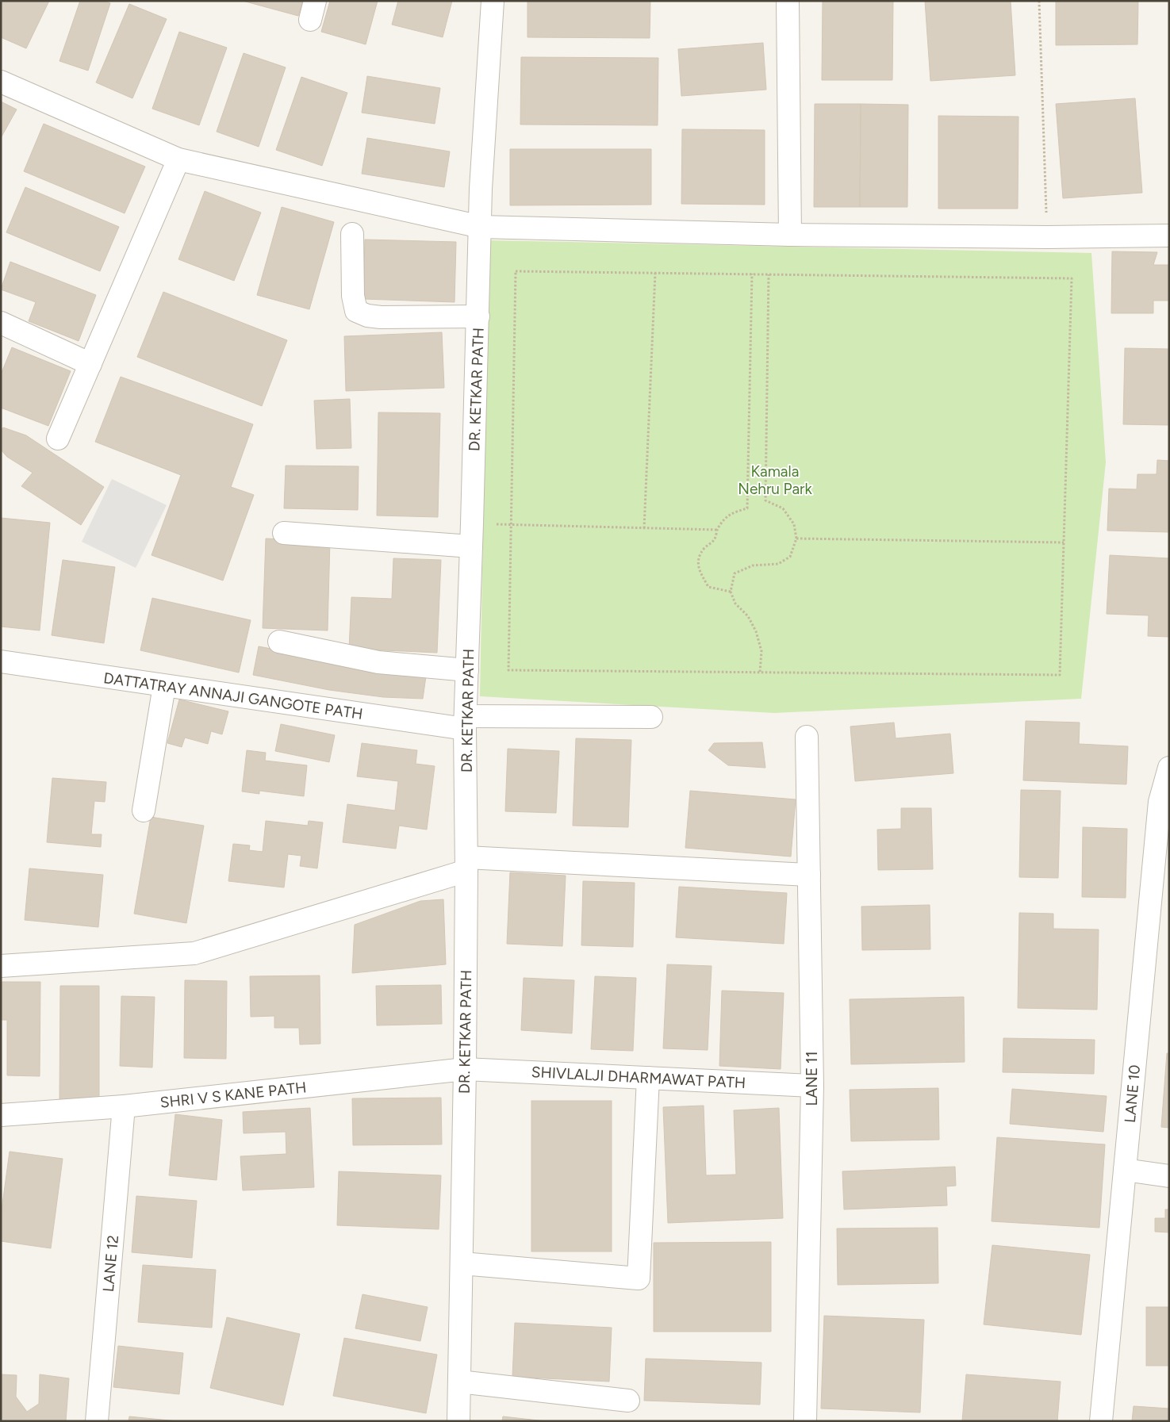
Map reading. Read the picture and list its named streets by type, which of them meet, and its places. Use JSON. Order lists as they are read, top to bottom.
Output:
{
  "streets": {
    "street": [
      "DR. KETKAR PATH",
      "DATTATRAY ANNAJI GANGOTE PATH",
      "SHIVLALJI DHARMAWAT PATH",
      "LANE 11",
      "LANE 10",
      "SHRI V S KANE PATH",
      "LANE 12"
    ]
  },
  "crossings": [
    ["DR. KETKAR PATH", "DATTATRAY ANNAJI GANGOTE PATH"],
    ["DR. KETKAR PATH", "SHIVLALJI DHARMAWAT PATH"],
    ["DR. KETKAR PATH", "SHRI V S KANE PATH"],
    ["SHIVLALJI DHARMAWAT PATH", "LANE 11"],
    ["SHIVLALJI DHARMAWAT PATH", "SHRI V S KANE PATH"],
    ["SHRI V S KANE PATH", "LANE 12"]
  ],
  "parks": ["Kamala Nehru Park"]
}
